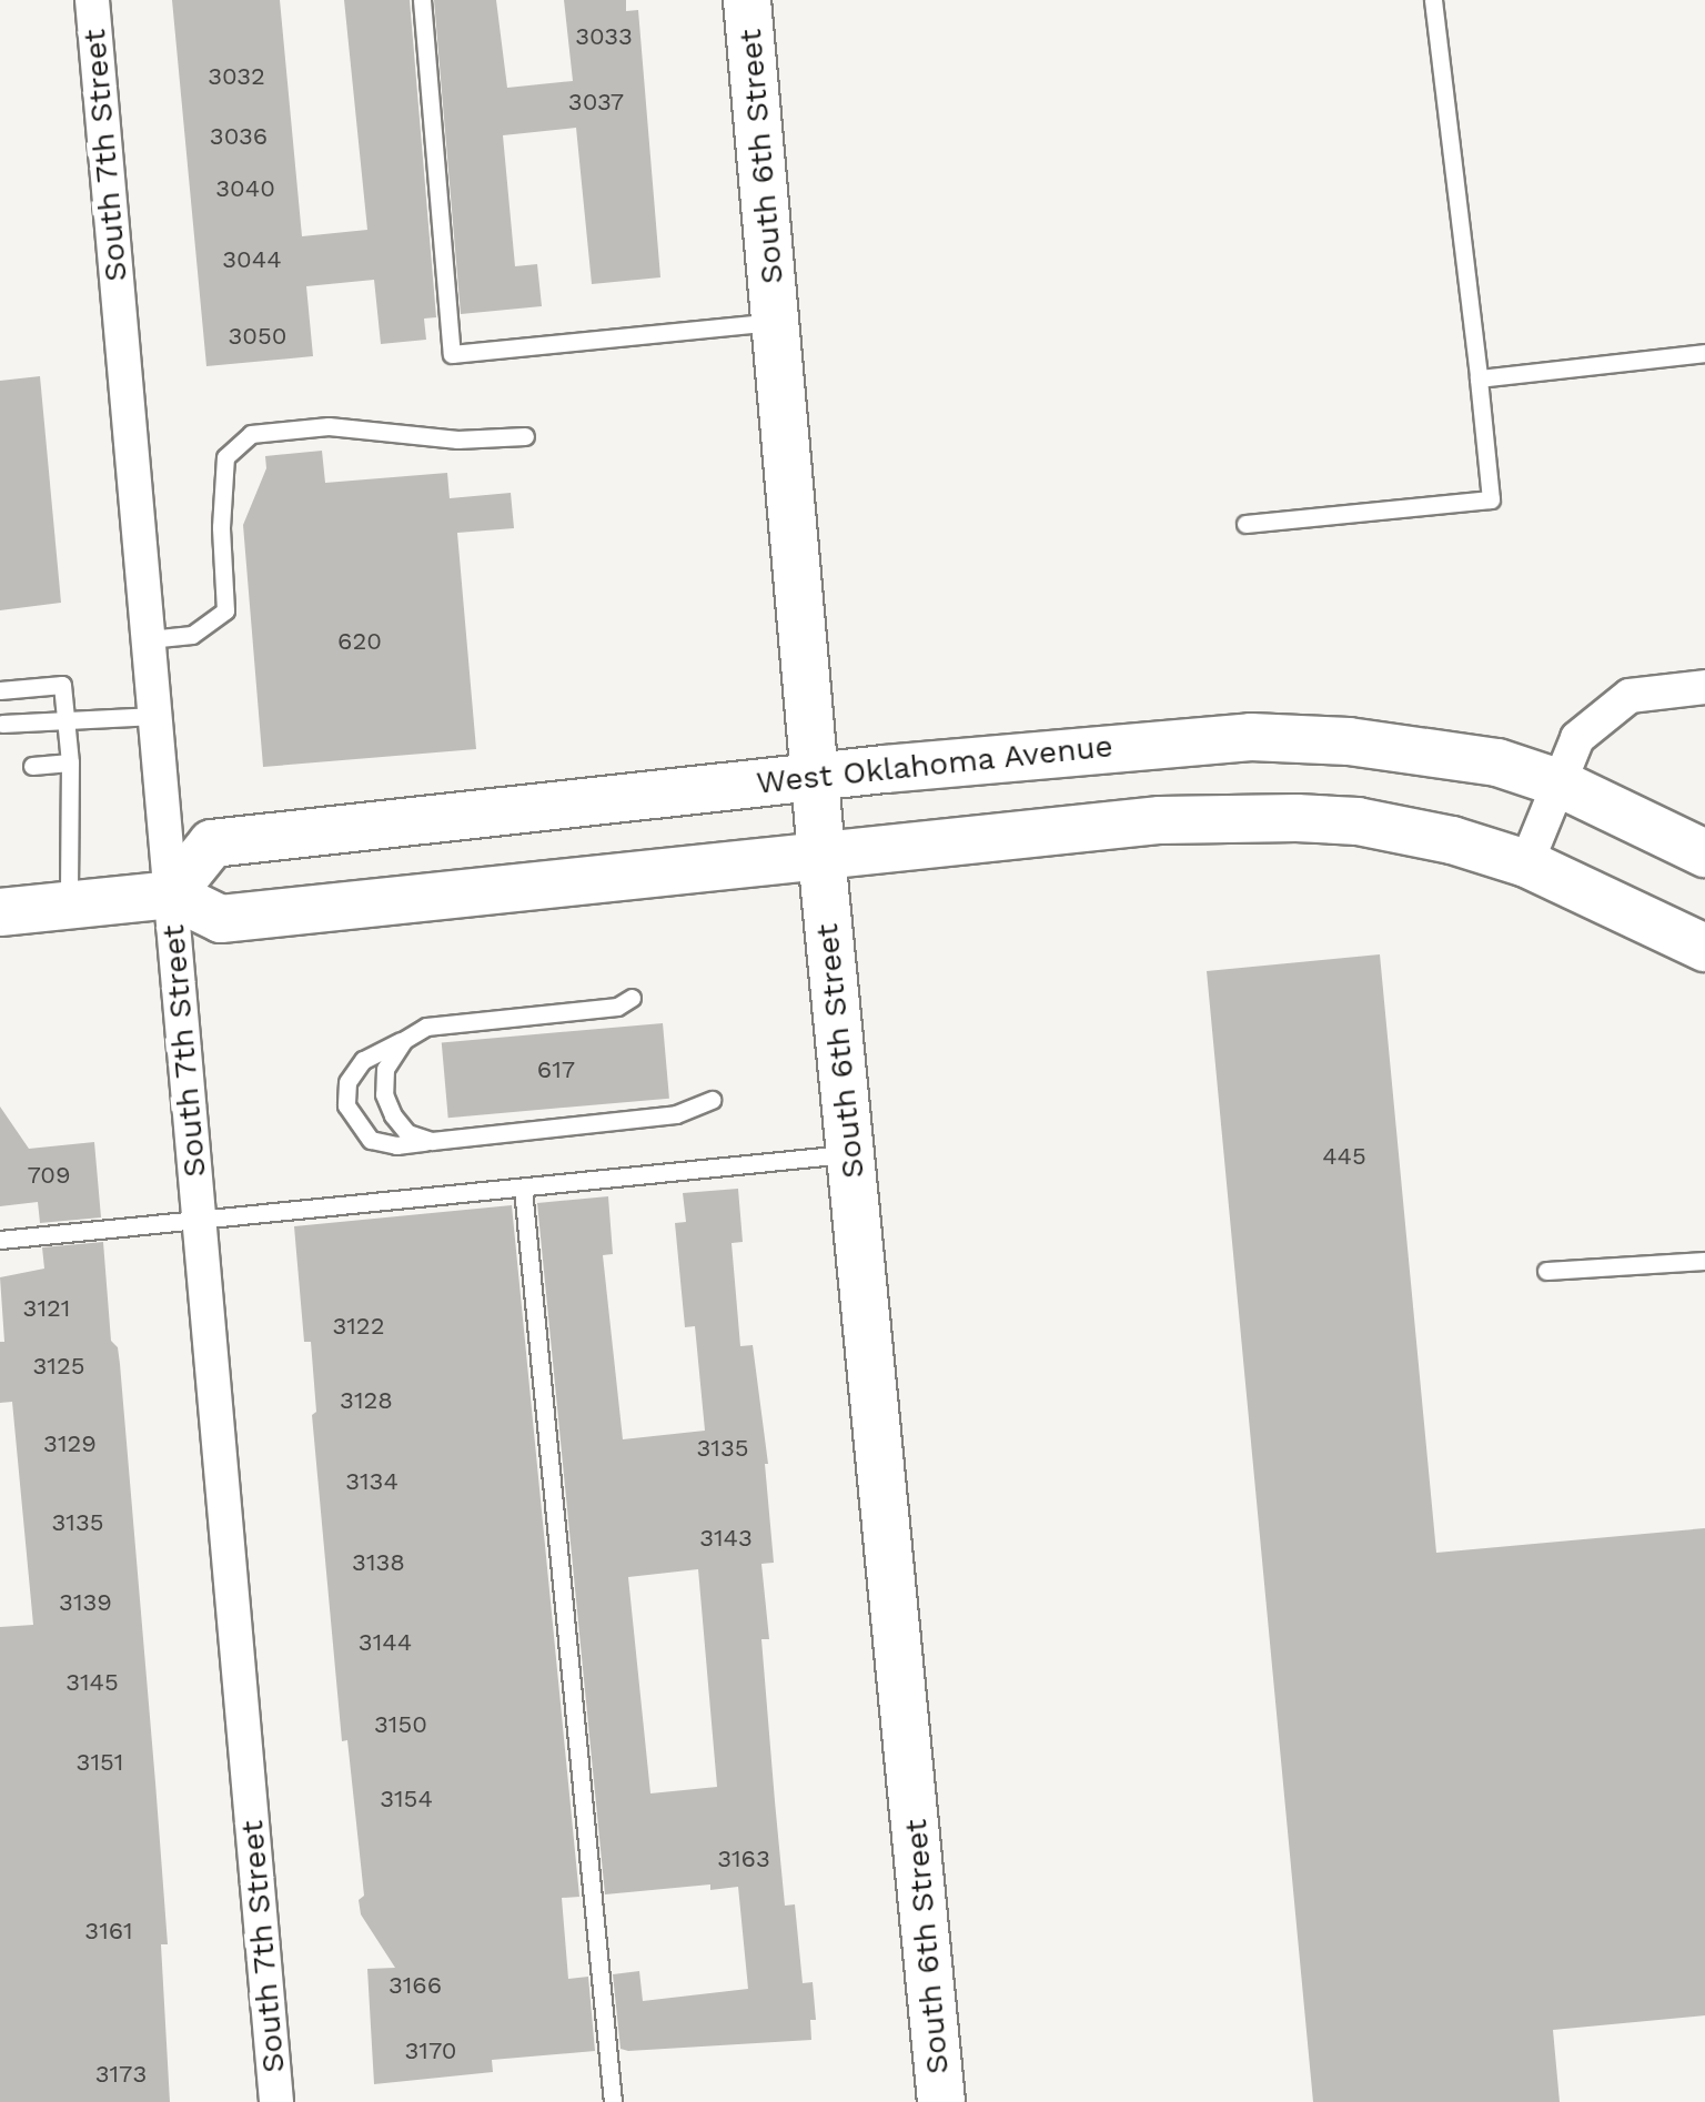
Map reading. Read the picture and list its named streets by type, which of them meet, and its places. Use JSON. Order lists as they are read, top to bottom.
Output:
{
  "streets": {
    "main road": ["South 6th Street", "West Oklahoma Avenue"],
    "street": ["South 7th Street"]
  },
  "crossings": [
    ["South 7th Street", "West Oklahoma Avenue"],
    ["South 6th Street", "West Oklahoma Avenue"]
  ],
  "house_numbers": [
    "3033",
    "3032",
    "3037",
    "3036",
    "3040",
    "3044",
    "3050",
    "620",
    "617",
    "445",
    "709",
    "3121",
    "3122",
    "3125",
    "3128",
    "3129",
    "3135",
    "3134",
    "3135",
    "3143",
    "3138",
    "3139",
    "3144",
    "3145",
    "3150",
    "3151",
    "3154",
    "3163",
    "3161",
    "3166",
    "3170",
    "3173"
  ]
}
